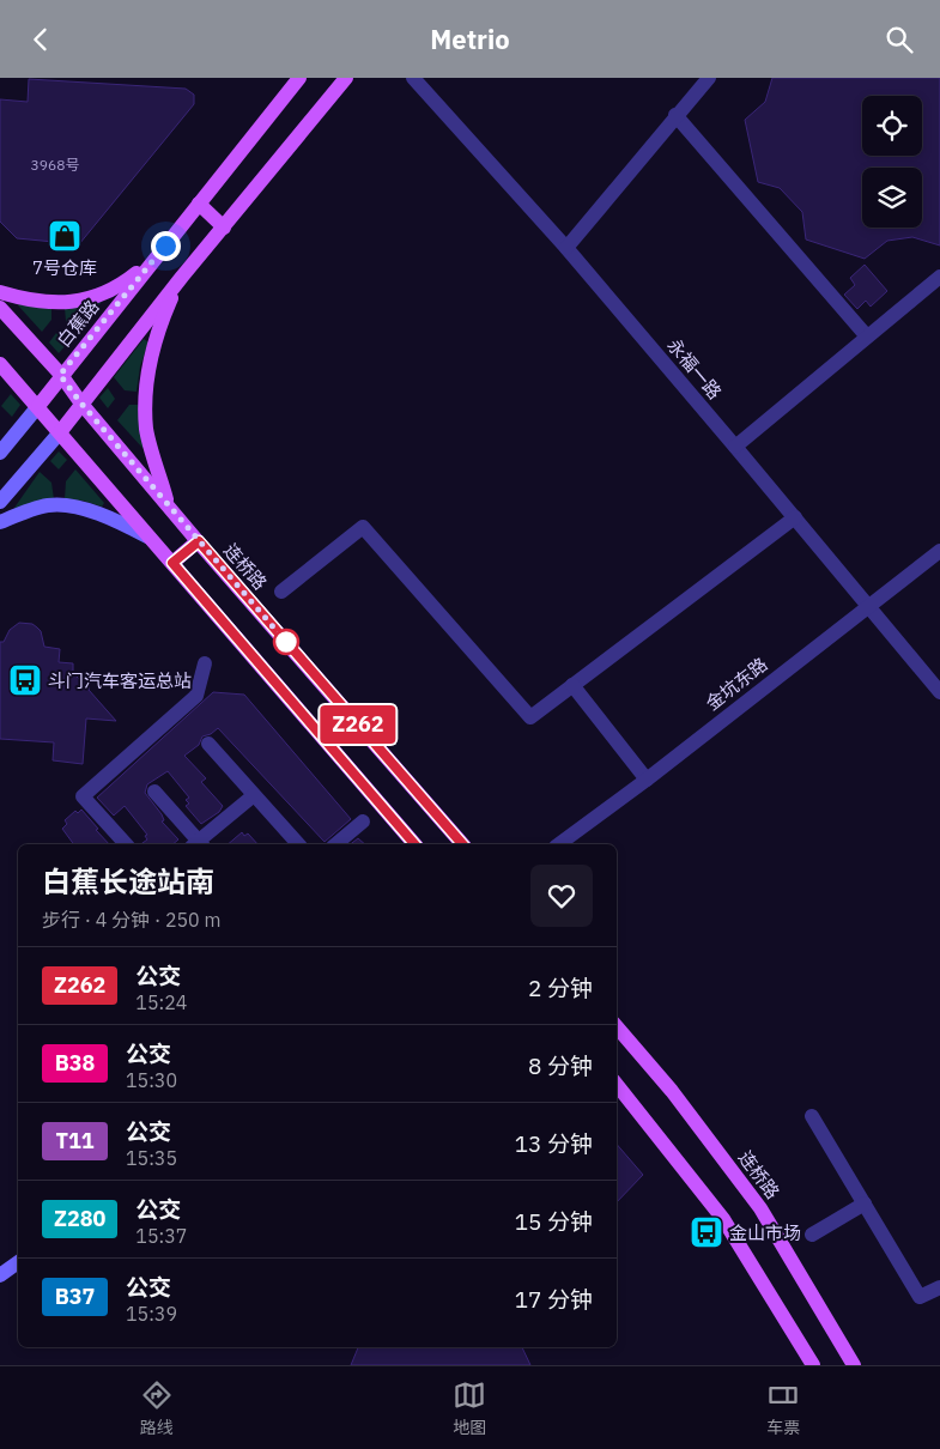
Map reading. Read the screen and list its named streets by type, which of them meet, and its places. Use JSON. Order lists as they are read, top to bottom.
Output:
{
  "streets": {
    "main road": ["白蕉路", "连桥路"],
    "street": ["永福一路", "金坑东路"]
  },
  "crossings": [
    ["白蕉路", "连桥路"],
    ["永福一路", "金坑东路"]
  ],
  "places": {
    "shop": ["7号仓库"],
    "bus stop": ["斗门汽车客运总站", "金山市场"]
  },
  "lines": ["bus line Z262"],
  "house_numbers": ["3968号"],
  "page": {
    "header": "Metrio",
    "on_map": "Z262",
    "heading": ["白蕉长途站南", "步行 · 4 分钟 · 250 m"],
    "list": [
      {
        "mark": "Z262",
        "name": "公交",
        "note": "15:24",
        "value": "2 分钟"
      },
      {
        "mark": "B38",
        "name": "公交",
        "note": "15:30",
        "value": "8 分钟"
      },
      {
        "mark": "T11",
        "name": "公交",
        "note": "15:35",
        "value": "13 分钟"
      },
      {
        "mark": "Z280",
        "name": "公交",
        "note": "15:37",
        "value": "15 分钟"
      },
      {
        "mark": "B37",
        "name": "公交",
        "note": "15:39",
        "value": "17 分钟"
      }
    ],
    "tabs": ["路线", "地图", "车票"]
  }
}
